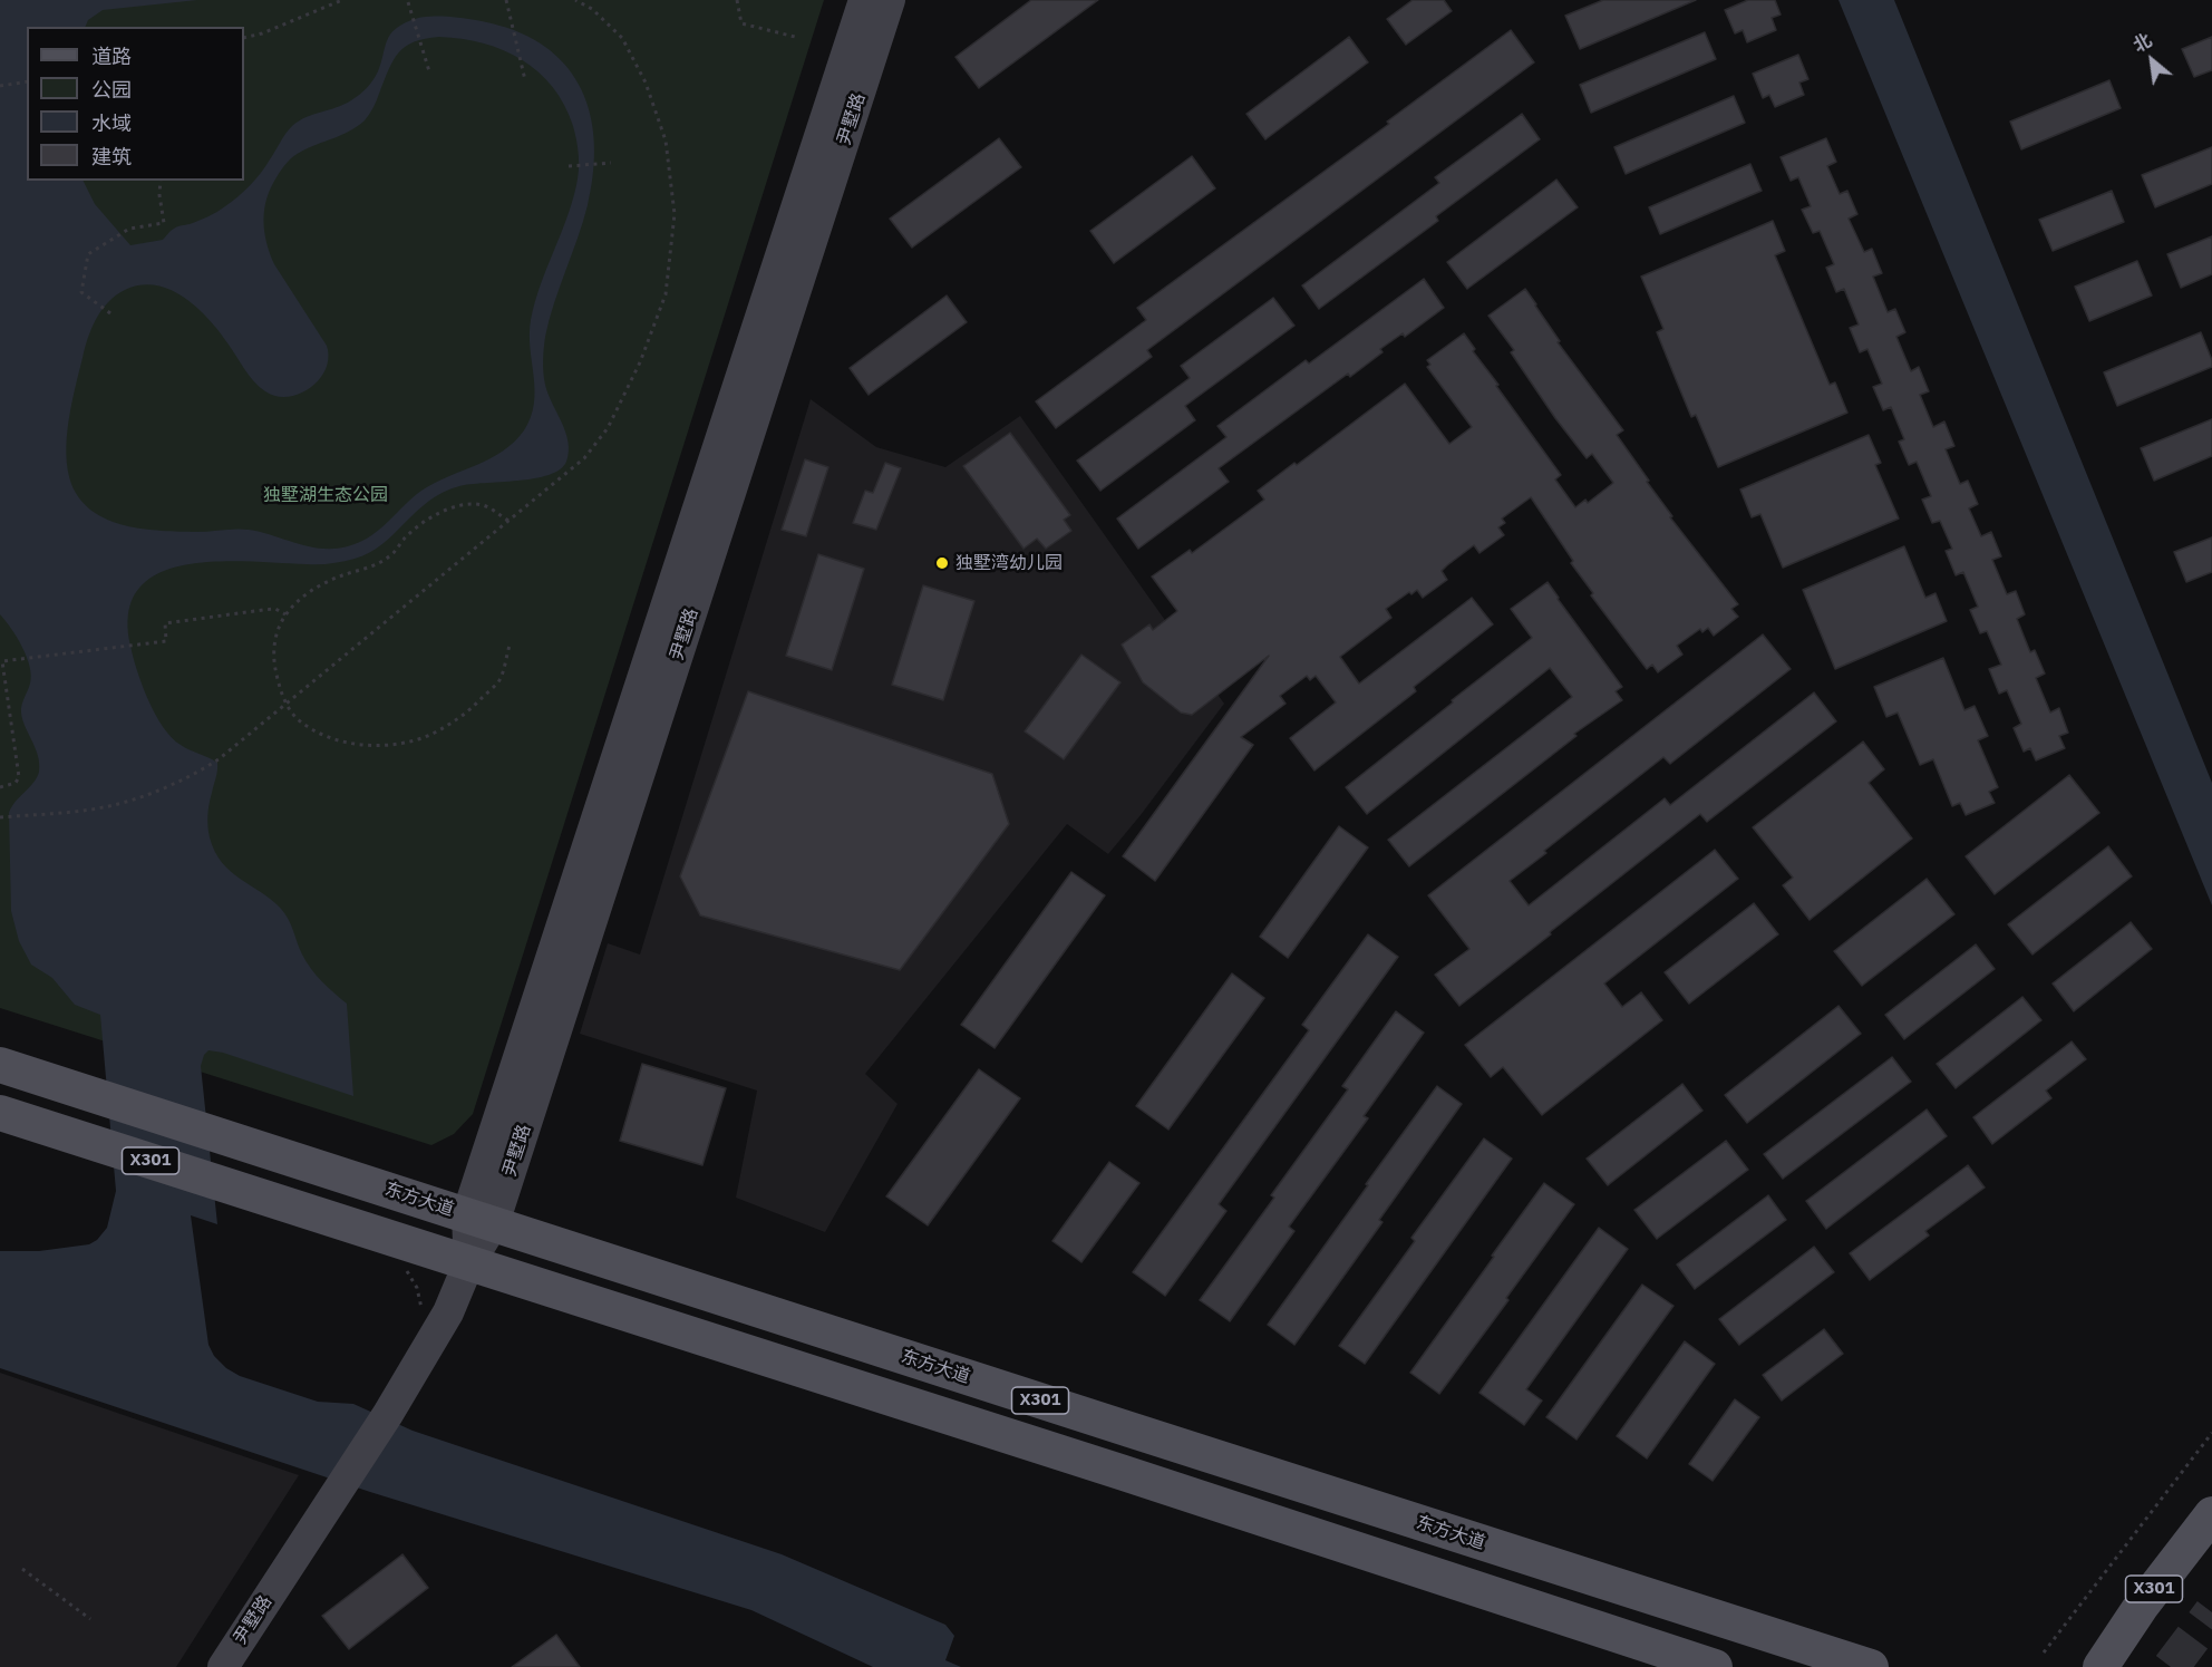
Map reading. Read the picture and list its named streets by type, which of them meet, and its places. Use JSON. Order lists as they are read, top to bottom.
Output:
{
  "streets": {
    "main road": ["X301", "东方大道"],
    "street": ["尹墅路"]
  },
  "crossings": [
    ["尹墅路", "X301"],
    ["尹墅路", "东方大道"]
  ],
  "parks": ["独墅湖生态公园"],
  "places": ["独墅湾幼儿园"],
  "legend": [
    "道路",
    "公园",
    "水域",
    "建筑"
  ],
  "north": "top left"
}
